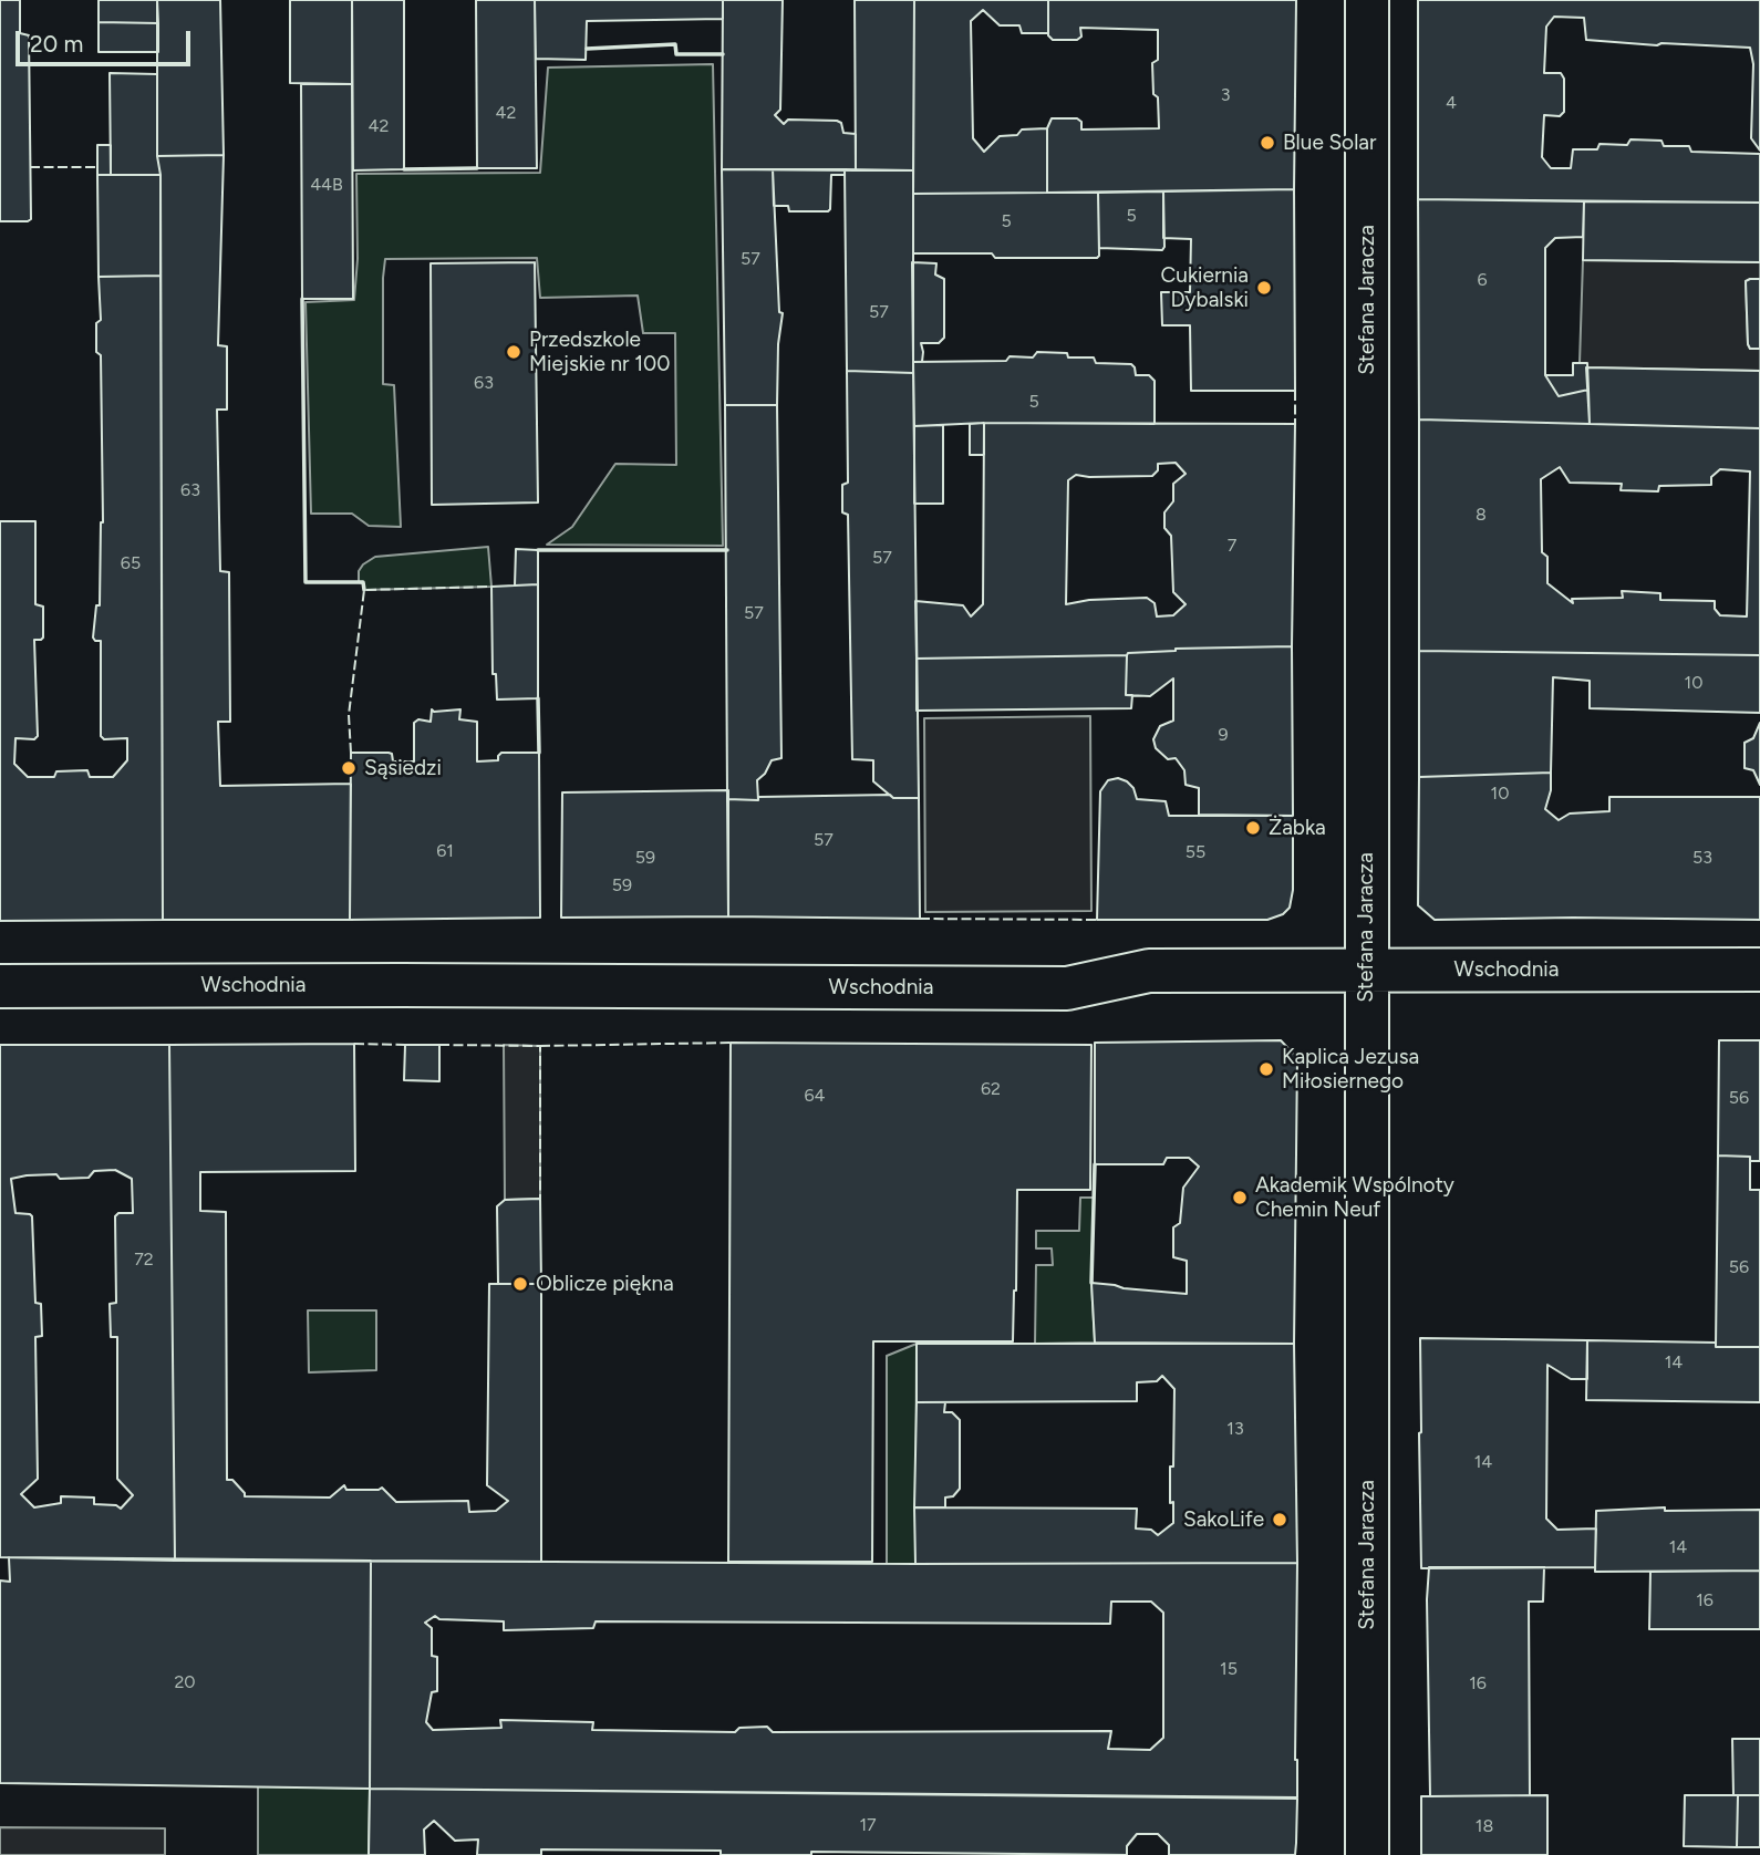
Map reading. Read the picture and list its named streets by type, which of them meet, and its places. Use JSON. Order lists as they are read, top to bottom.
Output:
{
  "streets": {
    "street": ["Stefana Jaracza", "Wschodnia"]
  },
  "crossings": [
    ["Stefana Jaracza", "Wschodnia"]
  ],
  "places": [
    "Blue Solar",
    "Cukiernia Dybalski",
    "Przedszkole Miejskie nr 100",
    "Sąsiedzi",
    "Żabka",
    "Kaplica Jezusa Miłosiernego",
    "Akademik Wspólnoty Chemin Neuf",
    "Oblicze piękna",
    "SakoLife"
  ],
  "house_numbers": [
    "3",
    "4",
    "42",
    "42",
    "44B",
    "5",
    "5",
    "57",
    "6",
    "57",
    "63",
    "5",
    "63",
    "8",
    "7",
    "57",
    "65",
    "57",
    "10",
    "9",
    "10",
    "57",
    "61",
    "55",
    "59",
    "53",
    "59",
    "62",
    "64",
    "56",
    "72",
    "56",
    "14",
    "13",
    "14",
    "14",
    "16",
    "15",
    "20",
    "16",
    "17",
    "18"
  ],
  "scale_bar": "20 m"
}
